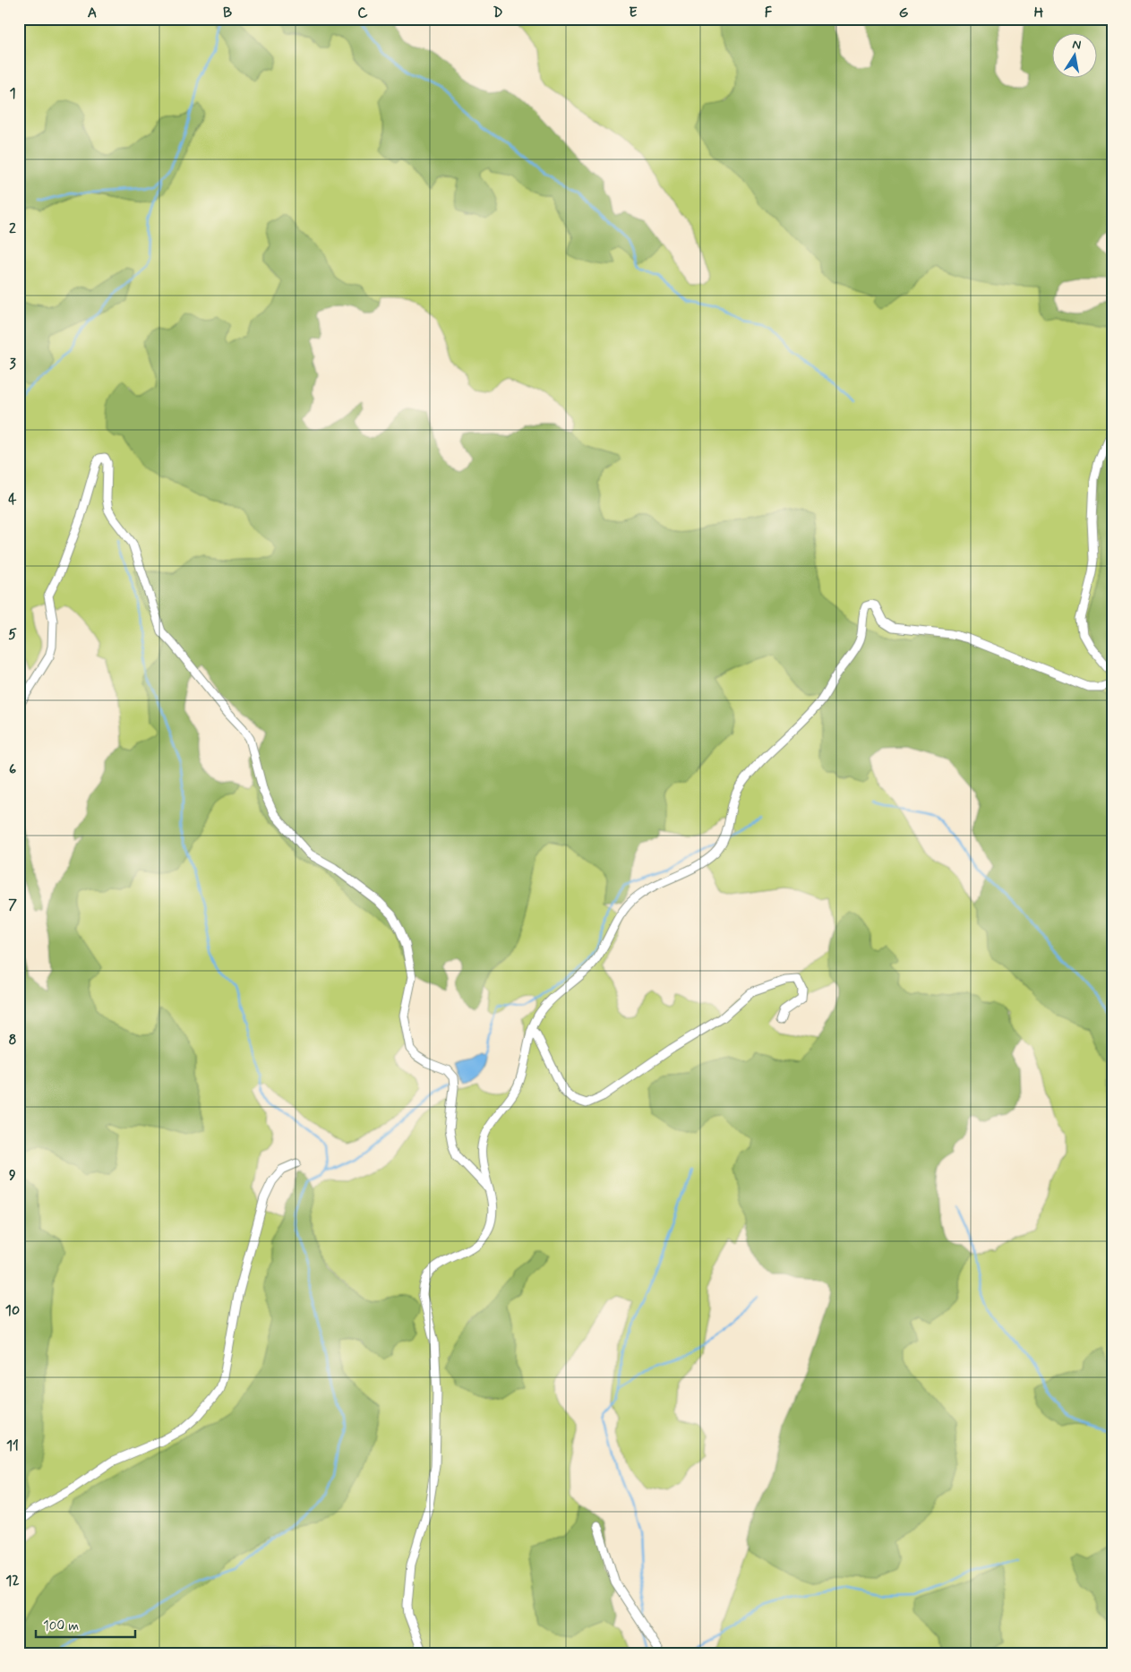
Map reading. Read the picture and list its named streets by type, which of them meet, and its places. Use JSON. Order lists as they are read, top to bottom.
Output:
{
  "scale_bar": "100 m",
  "north": "top",
  "grid": {
    "columns": [
      "A",
      "B",
      "C",
      "D",
      "E",
      "F",
      "G",
      "H"
    ],
    "rows": [
      "1",
      "2",
      "3",
      "4",
      "5",
      "6",
      "7",
      "8",
      "9",
      "10",
      "11",
      "12"
    ]
  }
}
